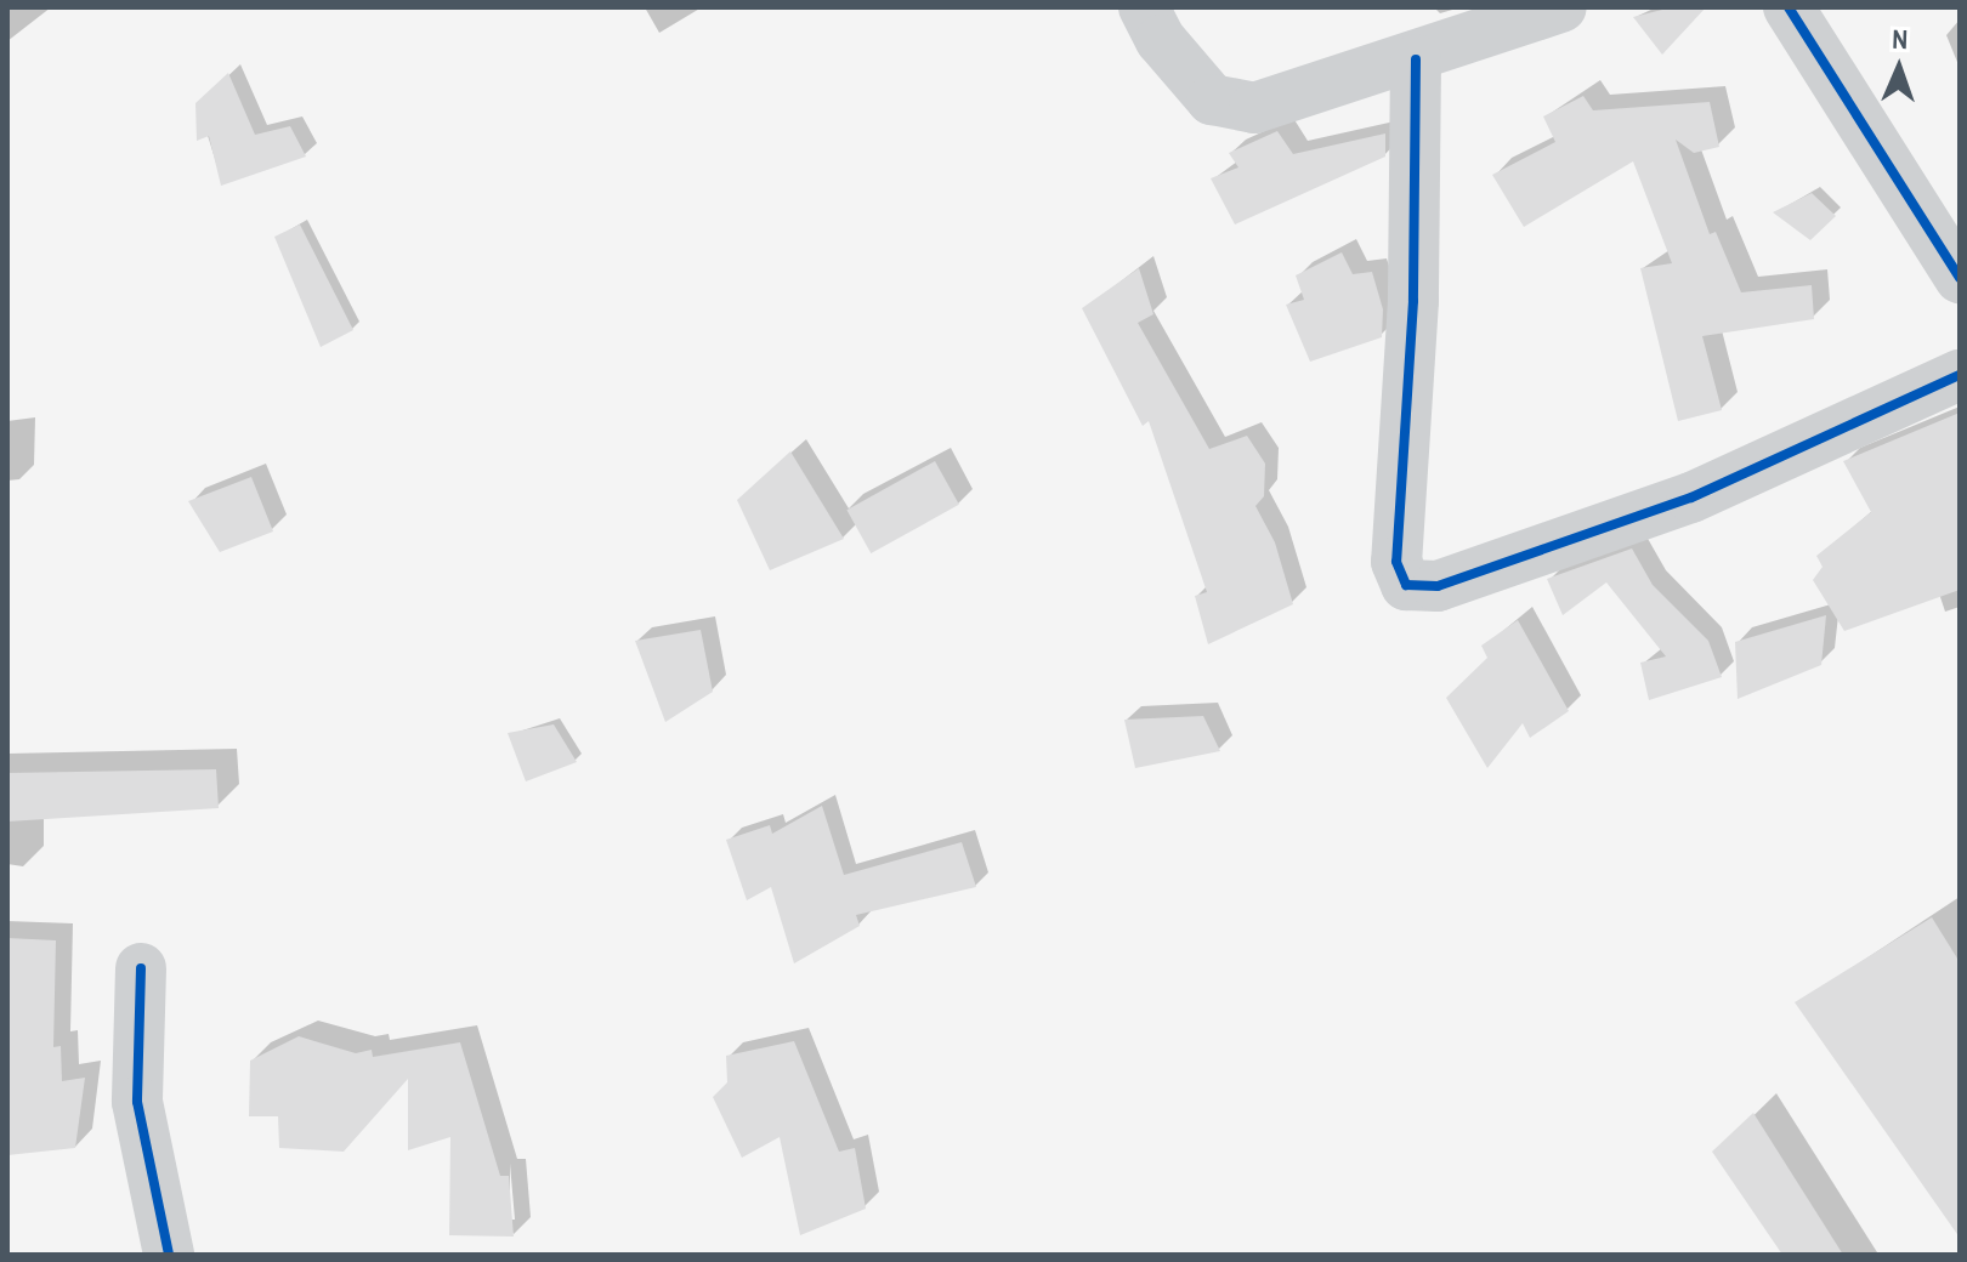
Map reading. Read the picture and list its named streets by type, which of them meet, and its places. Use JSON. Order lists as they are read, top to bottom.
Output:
{
  "north": "top"
}
